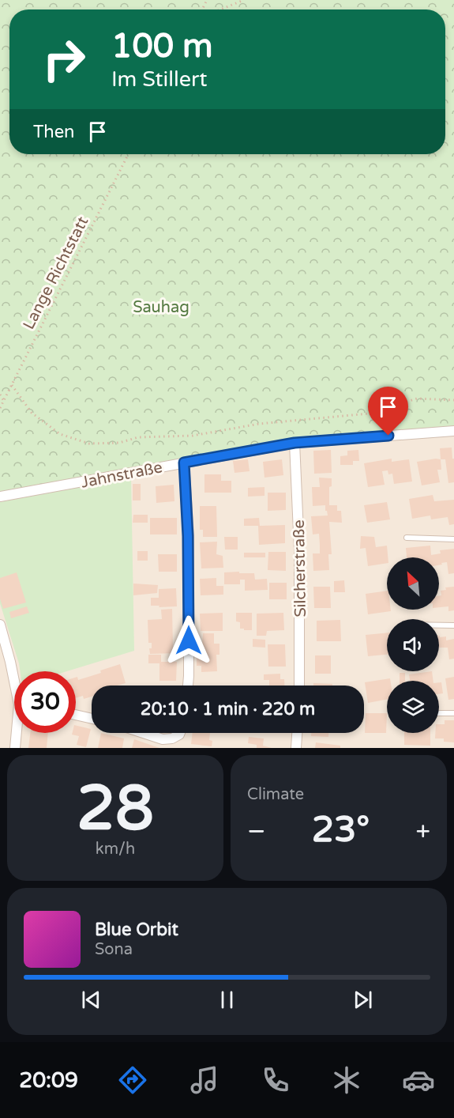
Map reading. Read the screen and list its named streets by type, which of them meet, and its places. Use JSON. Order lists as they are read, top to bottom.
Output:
{
  "streets": {
    "street": ["Jahnstraße", "Silcherstraße"],
    "path": ["Lange Richtstatt"]
  },
  "parks": ["Sauhag"],
  "north": "top left",
  "page": {
    "turn": ["100 m", "Im Stillert"],
    "then": "Then",
    "limit": "30",
    "trip": "20:10 · 1 min · 220 m",
    "tile": [
      ["28", "km/h"],
      "Climate"
    ],
    "heat": ["−", "23°", "+"],
    "song": ["Blue Orbit", "Sona"],
    "tabs": "20:09"
  }
}
